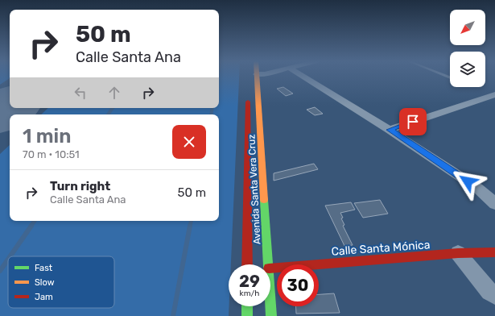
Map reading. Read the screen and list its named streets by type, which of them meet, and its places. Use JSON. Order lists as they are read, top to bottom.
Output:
{
  "streets": {
    "main road": ["Avenida Santa Vera Cruz", "Calle Santa Mónica"]
  },
  "legend": ["Fast", "Slow", "Jam"],
  "north": "bottom left",
  "page": {
    "turn": ["50 m", "Calle Santa Ana"],
    "heading": ["1 min", "70 m · 10:51"],
    "list": [
      {
        "name": "Turn right",
        "note": "Calle Santa Ana",
        "value": "50 m"
      }
    ],
    "speed": "29 km/h",
    "limit": "30"
  }
}
